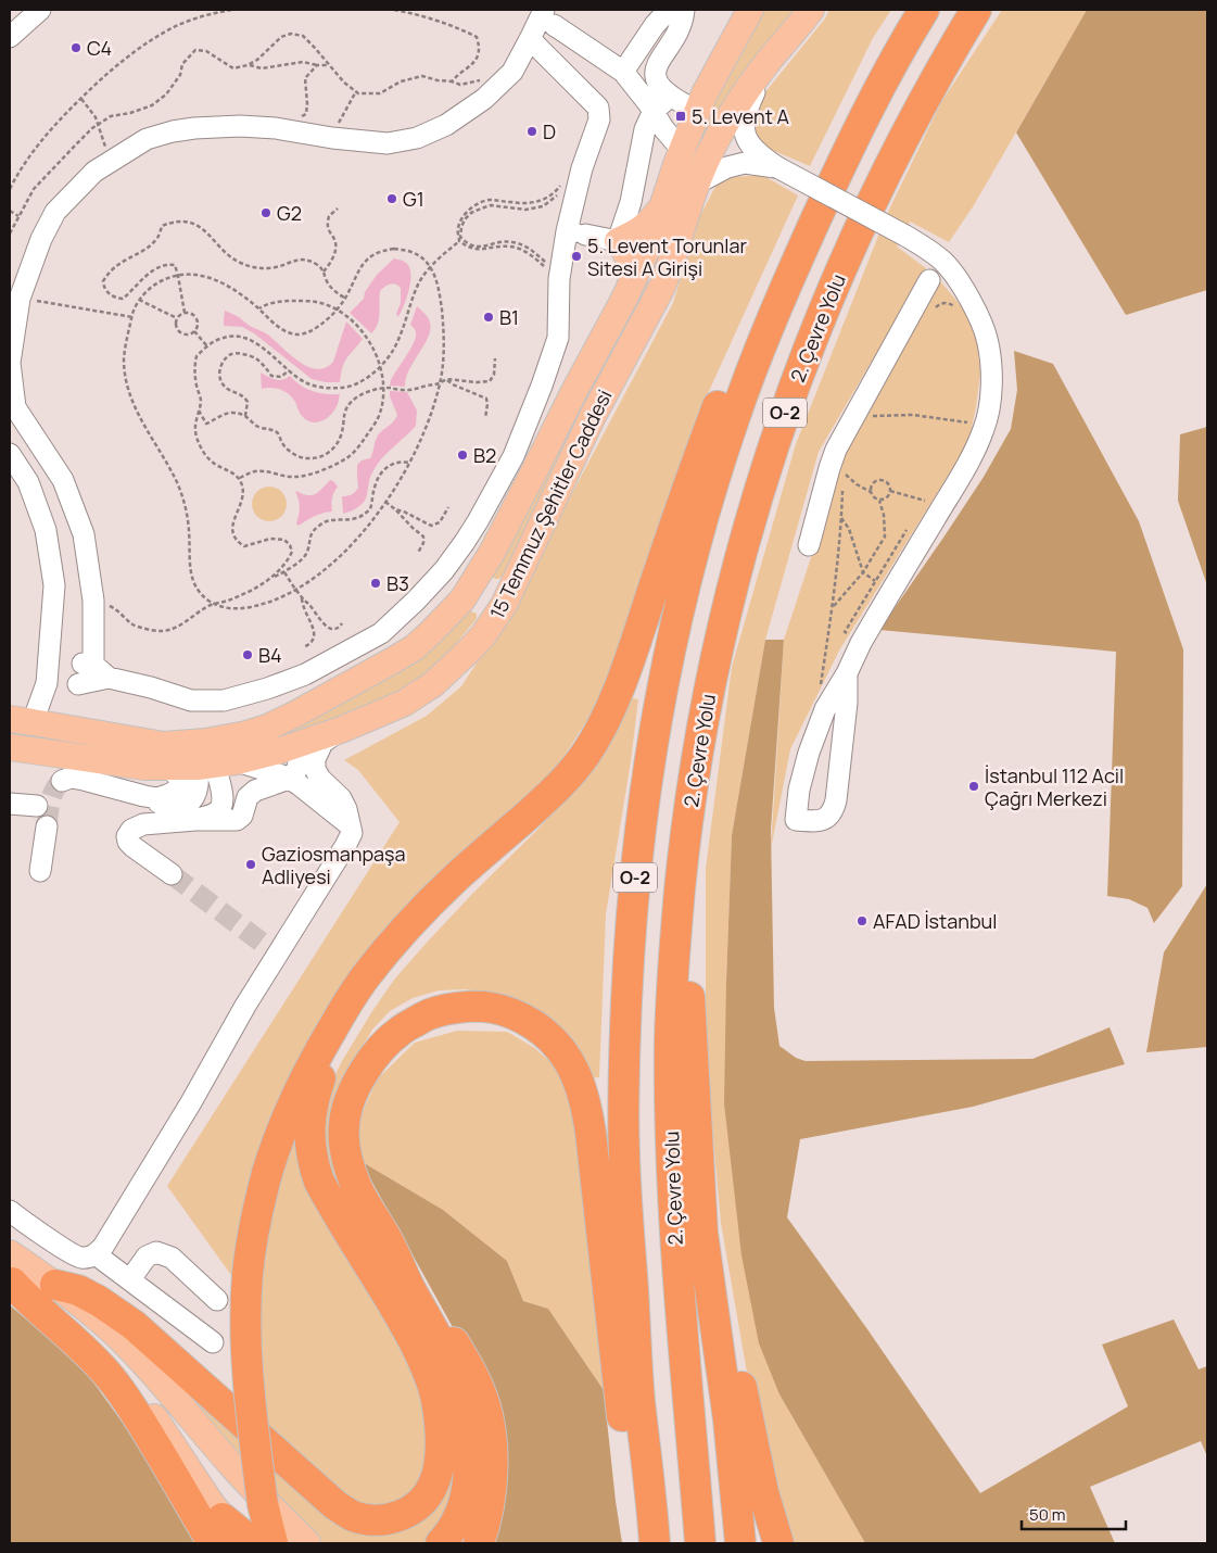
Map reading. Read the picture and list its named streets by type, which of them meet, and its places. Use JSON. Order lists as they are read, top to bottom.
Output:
{
  "streets": {
    "highway": ["2. Çevre Yolu", "O-2"],
    "main road": ["15 Temmuz Şehitler Caddesi"]
  },
  "places": {
    "other": [
      "C4",
      "D",
      "G1",
      "G2",
      "5. Levent Torunlar Sitesi A Girişi",
      "B1",
      "B2",
      "B3",
      "B4",
      "İstanbul 112 Acil Çağrı Merkezi",
      "Gaziosmanpaşa Adliyesi",
      "AFAD İstanbul"
    ],
    "transit": ["5. Levent A"]
  },
  "scale_bar": "50 m"
}
